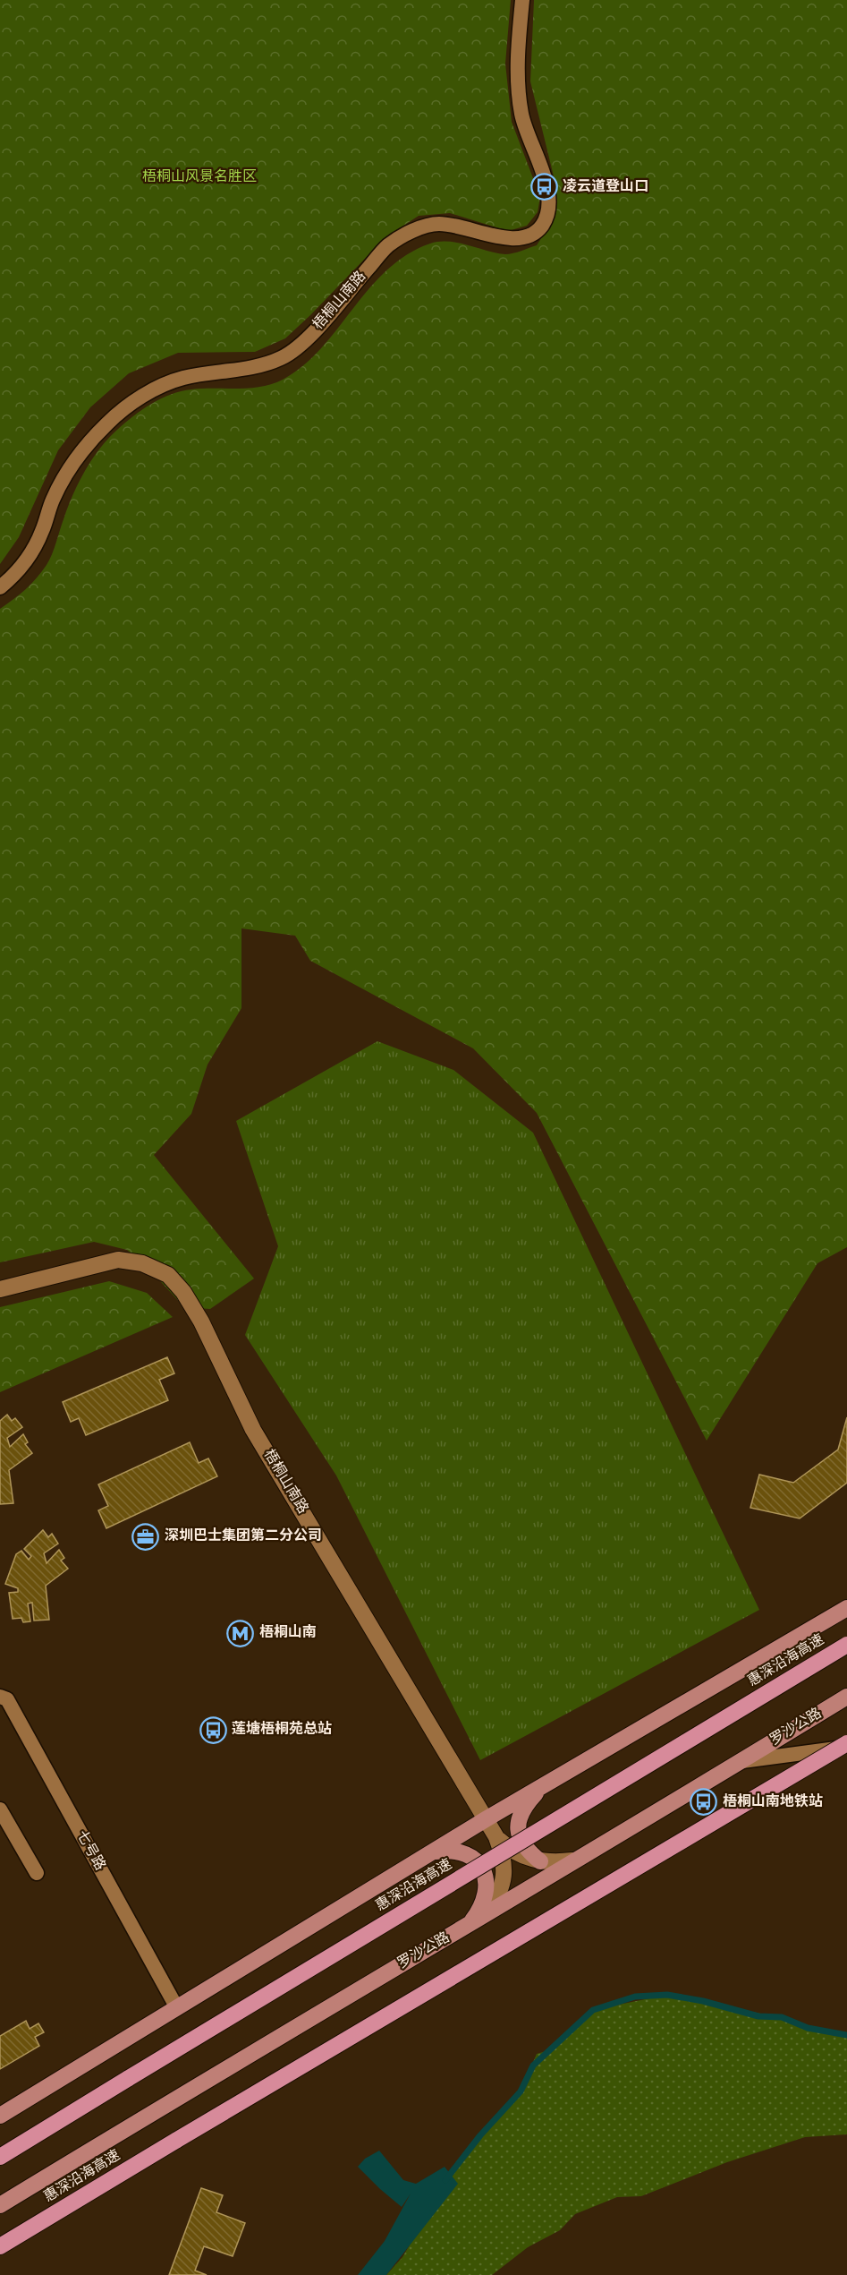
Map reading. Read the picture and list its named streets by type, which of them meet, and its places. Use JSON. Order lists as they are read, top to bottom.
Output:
{
  "streets": {
    "highway": ["惠深沿海高速"],
    "main road": ["罗沙公路"],
    "street": ["梧桐山南路", "七号路"]
  },
  "crossings": [
    ["梧桐山南路", "罗沙公路"]
  ],
  "parks": ["梧桐山风景名胜区"],
  "places": {
    "bus stop": ["凌云道登山口", "莲塘梧桐苑总站", "梧桐山南地铁站"],
    "office": ["深圳巴士集团第二分公司"],
    "metro station": ["梧桐山南"]
  }
}
